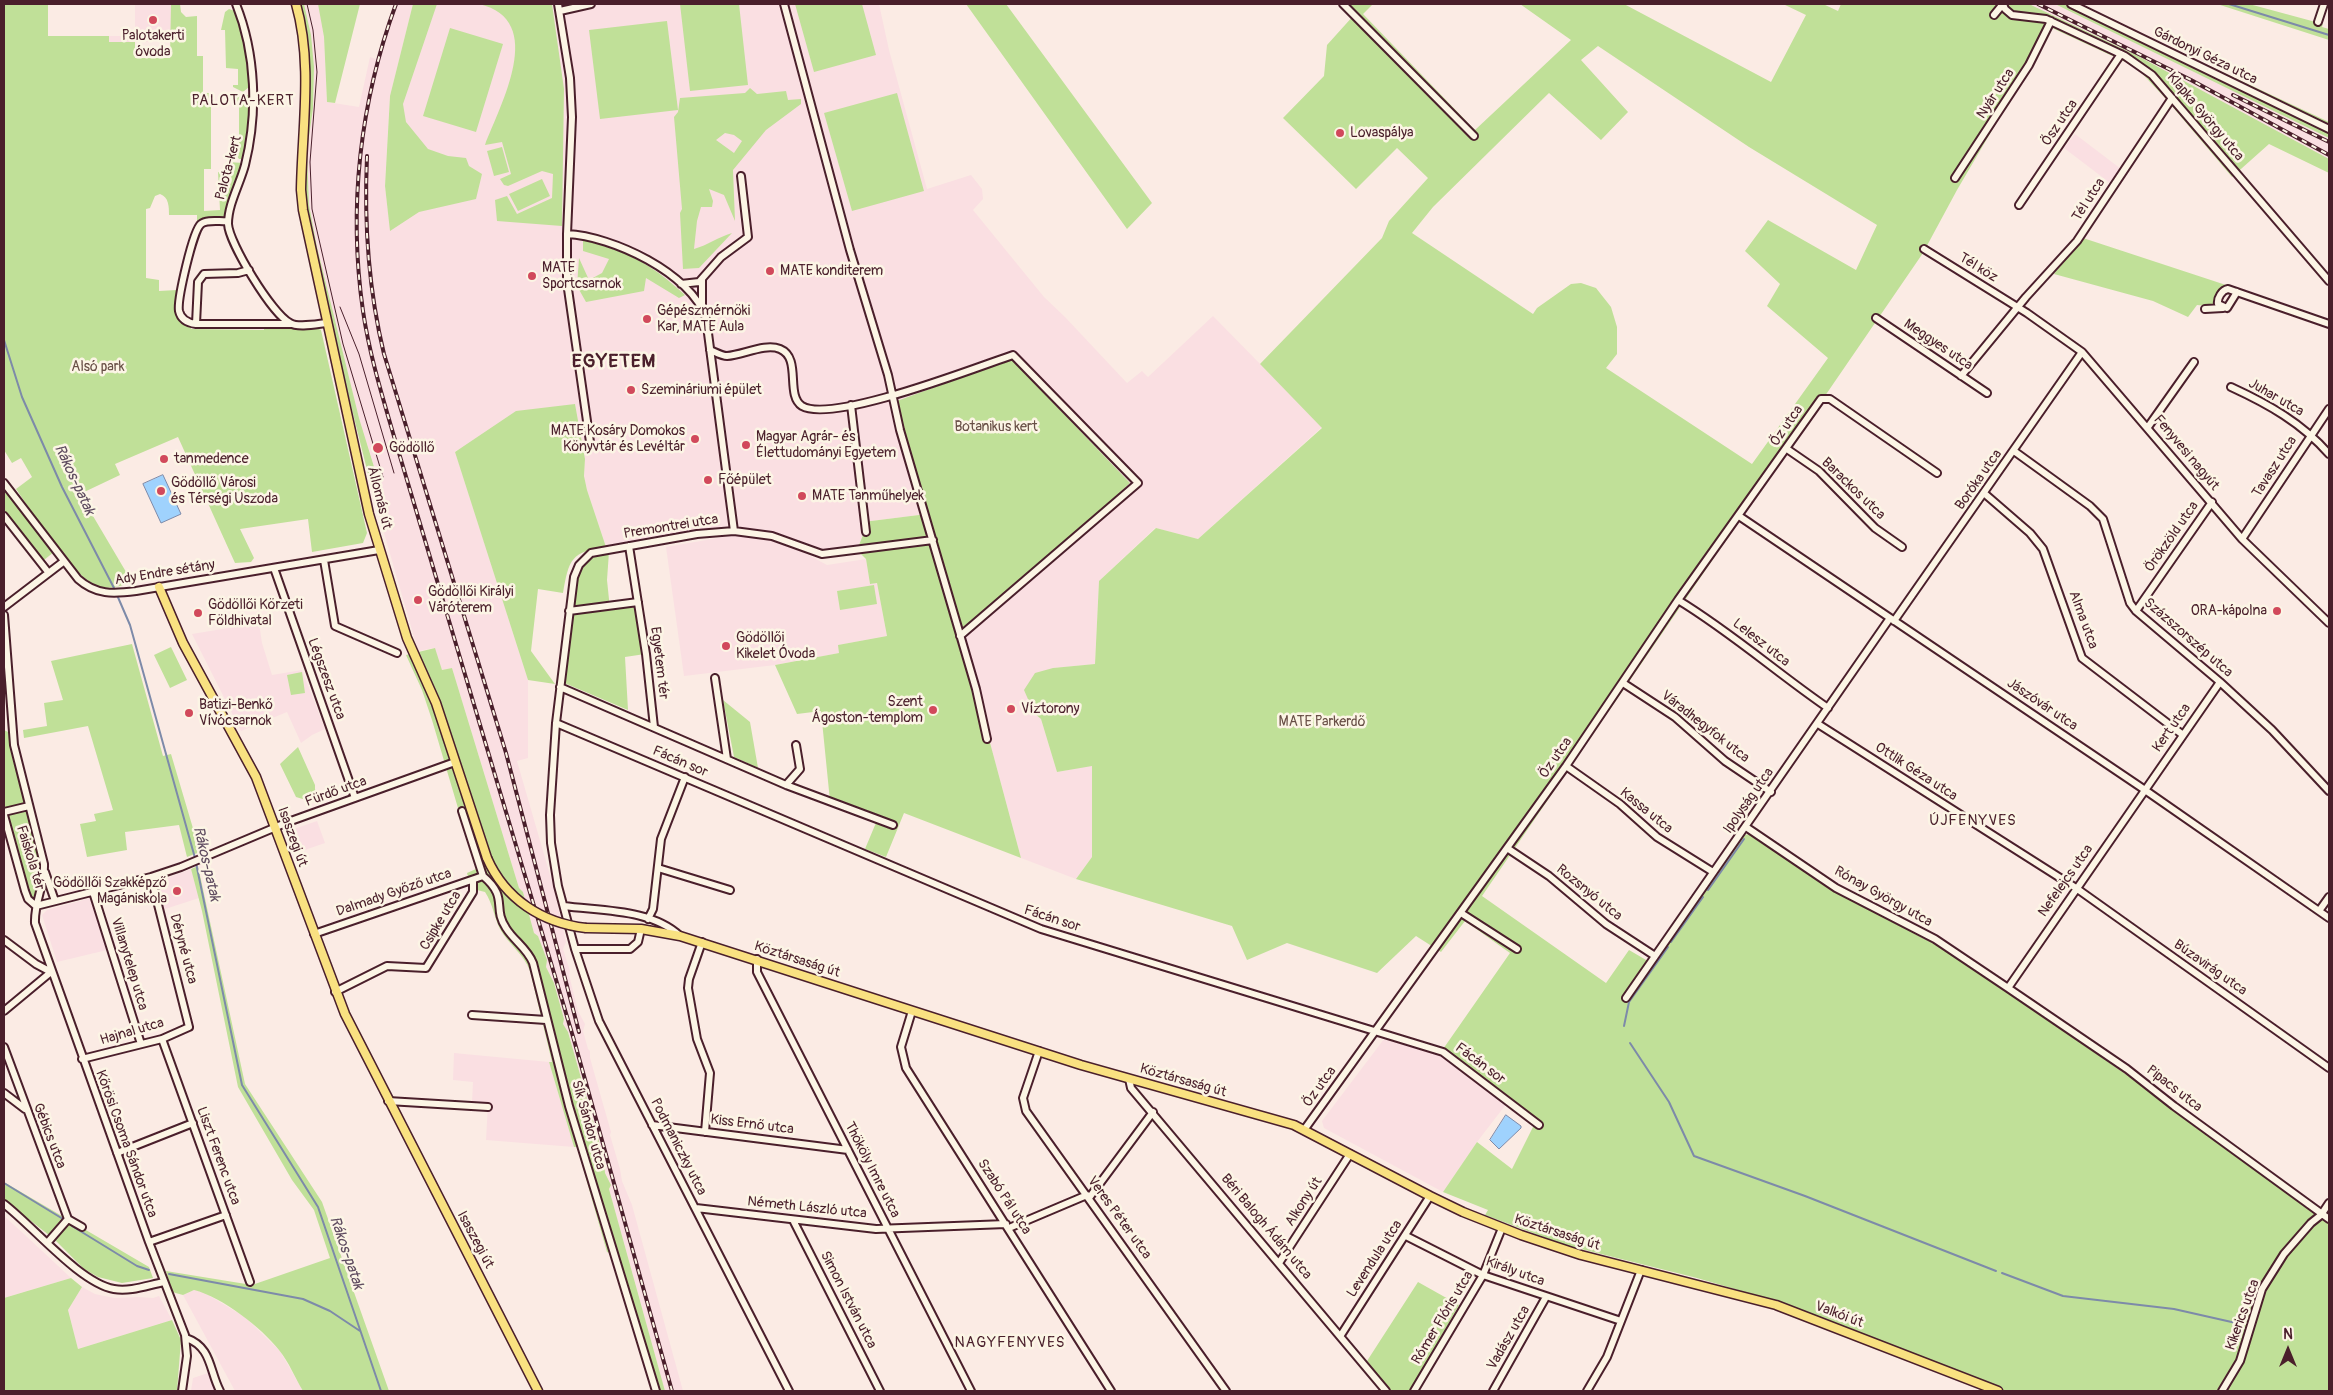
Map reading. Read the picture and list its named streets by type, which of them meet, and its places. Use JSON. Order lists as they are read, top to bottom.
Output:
{
  "streets": {
    "main road": [
      "Állomás út",
      "Isaszegi út",
      "Köztársaság út",
      "Valkói út"
    ],
    "street": [
      "Gárdonyi Géza utca",
      "Nyár utca",
      "Klapka György utca",
      "Ősz utca",
      "Palota-kert",
      "Tél utca",
      "Tél köz",
      "Meggyes utca",
      "Juhar utca",
      "Őz utca",
      "Fenyvesi nagyút",
      "Tavasz utca",
      "Boróka utca",
      "Barackos utca",
      "Premontrei utca",
      "Örökzöld utca",
      "Ady Endre sétány",
      "Alma utca",
      "Százszorszép utca",
      "Lelesz utca",
      "Egyetem tér",
      "Légszesz utca",
      "Jászóvár utca",
      "Váradhegyfok utca",
      "Kert utca",
      "Fácán sor",
      "Ottlik Géza utca",
      "Fürdő utca",
      "Ipolyság utca",
      "Kassa utca",
      "Faiskola tér",
      "Nefelejcs utca",
      "Dalmady Győző utca",
      "Rozsnyó utca",
      "Rónay György utca",
      "Csipke utca",
      "Déryné utca",
      "Villanytelep utca",
      "Búzavirág utca",
      "Hajnal utca",
      "Pipacs utca",
      "Sík Sándor utca",
      "Kiss Ernő utca",
      "Gébics utca",
      "Kőrösi Csoma Sándor utca",
      "Podmaniczky utca",
      "Liszt Ferenc utca",
      "Thököly Imre utca",
      "Szabó Pál utca",
      "Alkony út",
      "Németh László utca",
      "Veres Péter utca",
      "Béri Balogh Ádám utca",
      "Levendula utca",
      "Király utca",
      "Simon István utca",
      "Kikerics utca",
      "Rómer Flóris utca",
      "Vadász utca"
    ]
  },
  "crossings": [
    ["Nyár utca", "Klapka György utca"],
    ["Klapka György utca", "Ősz utca"],
    ["Klapka György utca", "Tél utca"],
    ["Tél utca", "Tél köz"],
    ["Tél utca", "Meggyes utca"],
    ["Tél utca", "Fenyvesi nagyút"],
    ["Tél köz", "Fenyvesi nagyút"],
    ["Juhar utca", "Tavasz utca"],
    ["Őz utca", "Barackos utca"],
    ["Őz utca", "Lelesz utca"],
    ["Őz utca", "Jászóvár utca"],
    ["Őz utca", "Váradhegyfok utca"],
    ["Őz utca", "Fácán sor"],
    ["Őz utca", "Kassa utca"],
    ["Őz utca", "Rozsnyó utca"],
    ["Őz utca", "Köztársaság út"],
    ["Fenyvesi nagyút", "Tavasz utca"],
    ["Fenyvesi nagyút", "Boróka utca"],
    ["Fenyvesi nagyút", "Örökzöld utca"],
    ["Boróka utca", "Alma utca"],
    ["Boróka utca", "Százszorszép utca"],
    ["Boróka utca", "Jászóvár utca"],
    ["Boróka utca", "Ipolyság utca"],
    ["Állomás út", "Ady Endre sétány"],
    ["Állomás út", "Fürdő utca"],
    ["Állomás út", "Köztársaság út"],
    ["Premontrei utca", "Egyetem tér"],
    ["Premontrei utca", "Fácán sor"],
    ["Premontrei utca", "Köztársaság út"],
    ["Premontrei utca", "Podmaniczky utca"],
    ["Örökzöld utca", "Százszorszép utca"],
    ["Ady Endre sétány", "Légszesz utca"],
    ["Ady Endre sétány", "Isaszegi út"],
    ["Alma utca", "Kert utca"],
    ["Százszorszép utca", "Kert utca"],
    ["Lelesz utca", "Ipolyság utca"],
    ["Légszesz utca", "Fürdő utca"],
    ["Jászóvár utca", "Kert utca"],
    ["Jászóvár utca", "Ipolyság utca"],
    ["Jászóvár utca", "Nefelejcs utca"],
    ["Váradhegyfok utca", "Ipolyság utca"],
    ["Kert utca", "Nefelejcs utca"],
    ["Ottlik Géza utca", "Ipolyság utca"],
    ["Ottlik Géza utca", "Nefelejcs utca"],
    ["Ottlik Géza utca", "Búzavirág utca"],
    ["Fürdő utca", "Isaszegi út"],
    ["Fürdő utca", "Faiskola tér"],
    ["Fürdő utca", "Déryné utca"],
    ["Fürdő utca", "Villanytelep utca"],
    ["Ipolyság utca", "Kassa utca"],
    ["Ipolyság utca", "Rozsnyó utca"],
    ["Ipolyság utca", "Rónay György utca"],
    ["Isaszegi út", "Dalmady Győző utca"],
    ["Isaszegi út", "Csipke utca"],
    ["Faiskola tér", "Kőrösi Csoma Sándor utca"],
    ["Nefelejcs utca", "Rónay György utca"],
    ["Nefelejcs utca", "Búzavirág utca"],
    ["Nefelejcs utca", "Pipacs utca"],
    ["Dalmady Győző utca", "Csipke utca"],
    ["Dalmady Győző utca", "Sík Sándor utca"],
    ["Rónay György utca", "Pipacs utca"],
    ["Déryné utca", "Hajnal utca"],
    ["Köztársaság út", "Podmaniczky utca"],
    ["Köztársaság út", "Thököly Imre utca"],
    ["Köztársaság út", "Szabó Pál utca"],
    ["Köztársaság út", "Alkony út"],
    ["Köztársaság út", "Veres Péter utca"],
    ["Köztársaság út", "Béri Balogh Ádám utca"],
    ["Köztársaság út", "Levendula utca"],
    ["Köztársaság út", "Valkói út"],
    ["Köztársaság út", "Rómer Flóris utca"],
    ["Villanytelep utca", "Hajnal utca"],
    ["Hajnal utca", "Kőrösi Csoma Sándor utca"],
    ["Hajnal utca", "Liszt Ferenc utca"],
    ["Pipacs utca", "Kikerics utca"],
    ["Kiss Ernő utca", "Podmaniczky utca"],
    ["Kiss Ernő utca", "Thököly Imre utca"],
    ["Podmaniczky utca", "Németh László utca"],
    ["Thököly Imre utca", "Németh László utca"],
    ["Szabó Pál utca", "Németh László utca"],
    ["Alkony út", "Béri Balogh Ádám utca"],
    ["Németh László utca", "Veres Péter utca"],
    ["Németh László utca", "Simon István utca"],
    ["Béri Balogh Ádám utca", "Levendula utca"],
    ["Levendula utca", "Király utca"],
    ["Király utca", "Rómer Flóris utca"],
    ["Király utca", "Vadász utca"]
  ],
  "districts": [
    "PALOTA-KERT",
    "EGYETEM",
    "ÚJFENYVES",
    "NAGYFENYVES"
  ],
  "water": ["Rákos-patak"],
  "parks": ["Alsó park", "Botanikus kert", "MATE Parkerdő"],
  "places": [
    "Palotakerti óvoda",
    "Lovaspálya",
    "MATE konditerem",
    "MATE Sportcsarnok",
    "Gépészmérnöki Kar, MATE Aula",
    "Szemináriumi épület",
    "MATE Kosáry Domokos Könyvtár és Levéltár",
    "Magyar Agrár- és Élettudományi Egyetem",
    "Gödöllő",
    "tanmedence",
    "Főépület",
    "Gödöllő Városi és Térségi Uszoda",
    "MATE Tanműhelyek",
    "Gödöllői Királyi Váróterem",
    "ORA-kápolna",
    "Gödöllői Körzeti Földhivatal",
    "Gödöllői Kikelet Óvoda",
    "Víztorony",
    "Szent Ágoston-templom",
    "Batizi-Benkő Vívócsarnok",
    "Gödöllői Szakképző Magániskola"
  ],
  "north": "top"
}
